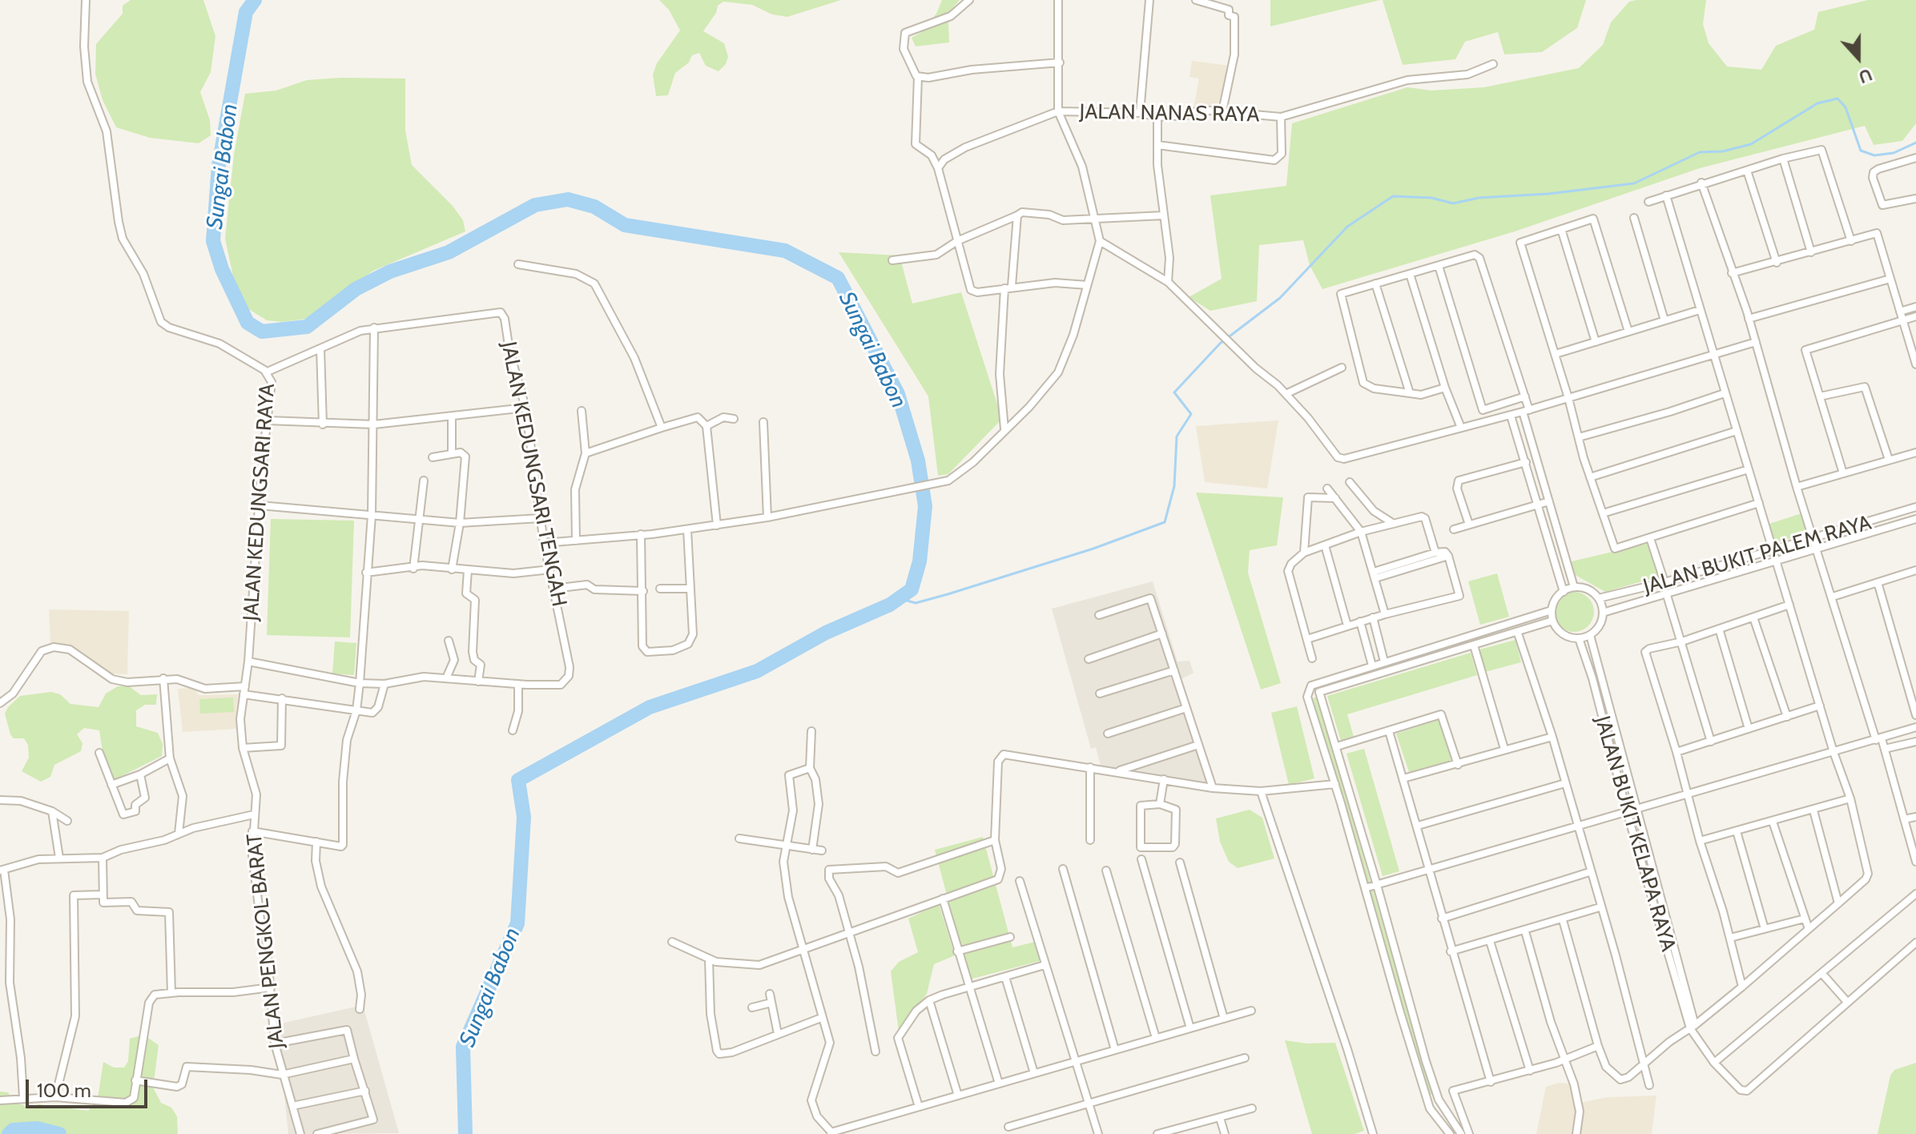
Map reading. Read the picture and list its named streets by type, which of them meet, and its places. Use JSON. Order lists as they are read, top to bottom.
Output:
{
  "streets": {
    "street": [
      "JALAN NANAS RAYA",
      "JALAN KEDUNGSARI TENGAH",
      "JALAN KEDUNGSARI RAYA",
      "JALAN BUKIT PALEM RAYA",
      "JALAN BUKIT KELAPA RAYA",
      "JALAN PENGKOL BARAT"
    ]
  },
  "crossings": [
    ["JALAN KEDUNGSARI RAYA", "JALAN PENGKOL BARAT"],
    ["JALAN BUKIT PALEM RAYA", "JALAN BUKIT KELAPA RAYA"]
  ],
  "water": ["Sungai Babon"],
  "scale_bar": "100 m",
  "north": "bottom"
}
